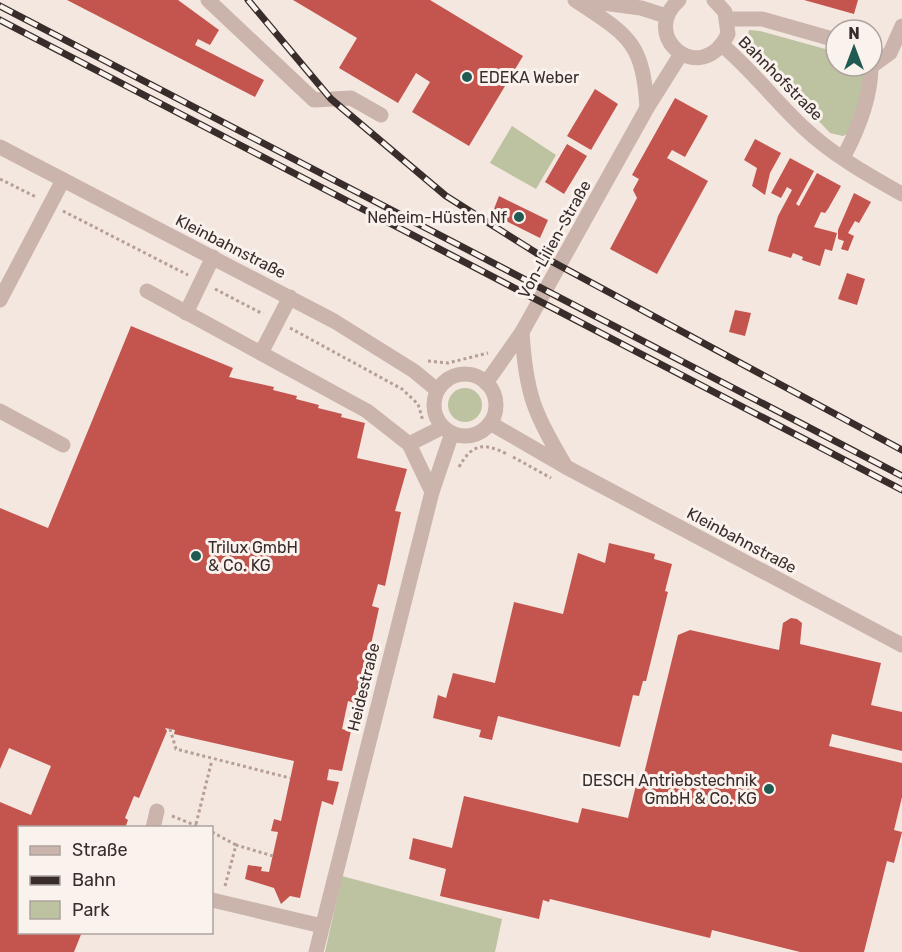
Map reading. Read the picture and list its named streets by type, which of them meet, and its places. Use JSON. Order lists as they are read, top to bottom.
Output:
{
  "streets": {
    "street": [
      "Bahnhofstraße",
      "Von-Lilien-Straße",
      "Kleinbahnstraße",
      "Heidestraße"
    ]
  },
  "crossings": [
    ["Bahnhofstraße", "Von-Lilien-Straße"],
    ["Von-Lilien-Straße", "Kleinbahnstraße"],
    ["Von-Lilien-Straße", "Heidestraße"],
    ["Kleinbahnstraße", "Heidestraße"]
  ],
  "places": [
    "EDEKA Weber",
    "Neheim-Hüsten Nf",
    "Trilux GmbH & Co. KG",
    "DESCH Antriebstechnik GmbH & Co. KG"
  ],
  "legend": ["Straße", "Bahn", "Park"],
  "north": "top"
}
